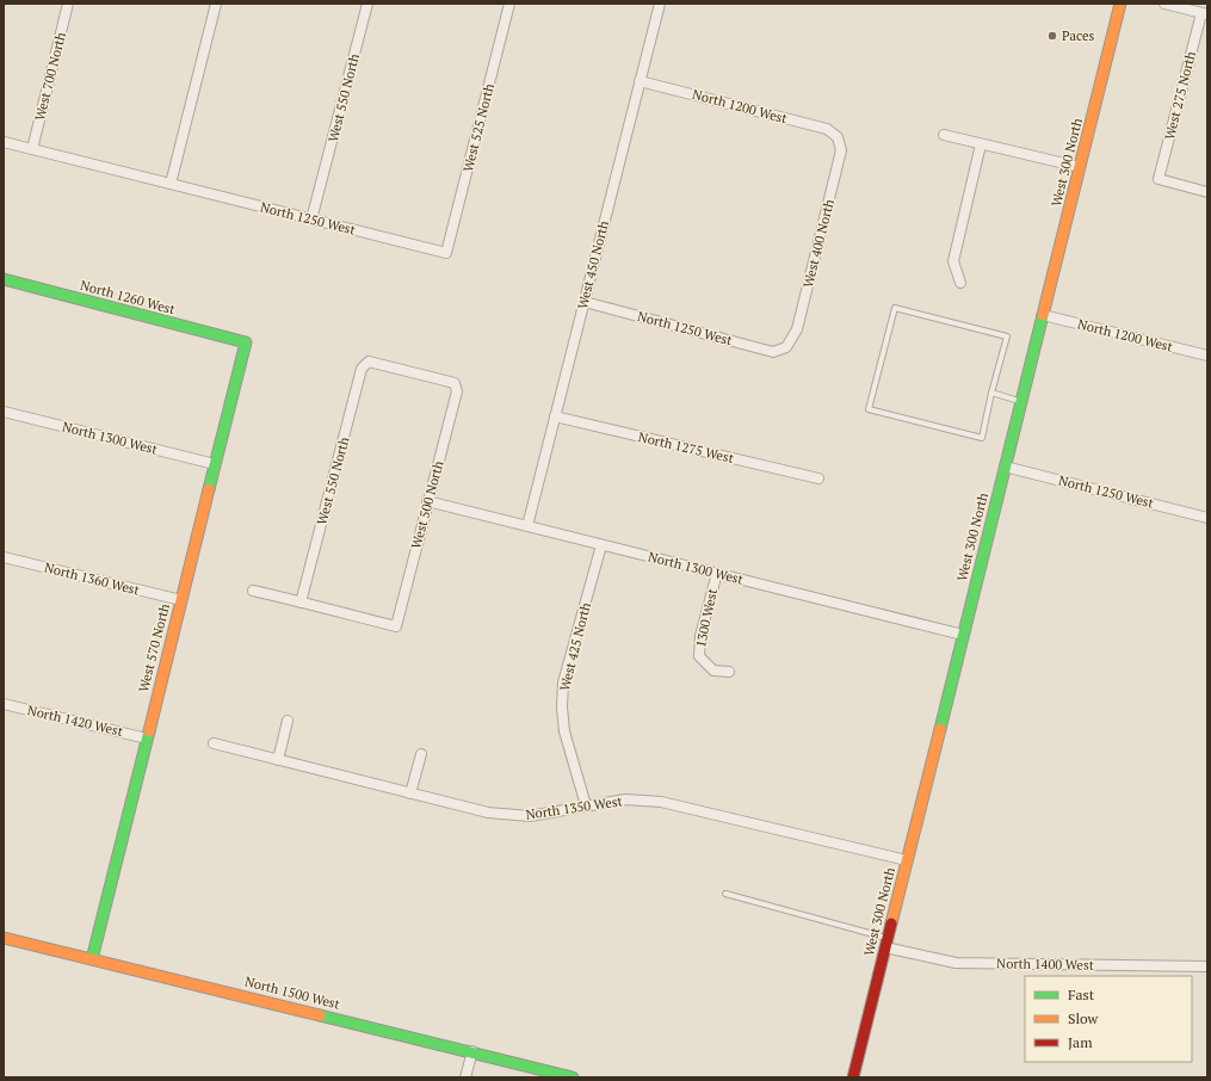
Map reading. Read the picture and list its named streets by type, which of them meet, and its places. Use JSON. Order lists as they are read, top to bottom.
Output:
{
  "streets": {
    "street": [
      "West 700 North",
      "West 275 North",
      "West 550 North",
      "North 1200 West",
      "West 525 North",
      "West 300 North",
      "North 1250 West",
      "West 400 North",
      "West 450 North",
      "North 1260 West",
      "North 1300 West",
      "North 1275 West",
      "West 500 North",
      "North 1360 West",
      "1300 West",
      "West 425 North",
      "West 570 North",
      "North 1420 West",
      "North 1350 West",
      "North 1400 West",
      "North 1500 West"
    ]
  },
  "crossings": [
    ["West 700 North", "North 1250 West"],
    ["West 550 North", "North 1250 West"],
    ["West 550 North", "West 500 North"],
    ["North 1200 West", "West 300 North"],
    ["North 1200 West", "West 400 North"],
    ["North 1200 West", "West 450 North"],
    ["West 525 North", "North 1250 West"],
    ["West 300 North", "North 1250 West"],
    ["West 300 North", "North 1300 West"],
    ["West 300 North", "North 1350 West"],
    ["West 300 North", "North 1400 West"],
    ["North 1250 West", "West 400 North"],
    ["North 1250 West", "West 450 North"],
    ["West 450 North", "North 1300 West"],
    ["West 450 North", "North 1275 West"],
    ["North 1260 West", "West 570 North"],
    ["North 1300 West", "West 500 North"],
    ["North 1300 West", "1300 West"],
    ["North 1300 West", "West 425 North"],
    ["North 1300 West", "West 570 North"],
    ["North 1360 West", "West 570 North"],
    ["West 425 North", "North 1350 West"],
    ["West 570 North", "North 1420 West"],
    ["West 570 North", "North 1500 West"]
  ],
  "places": ["Paces"],
  "legend": ["Fast", "Slow", "Jam"]
}
